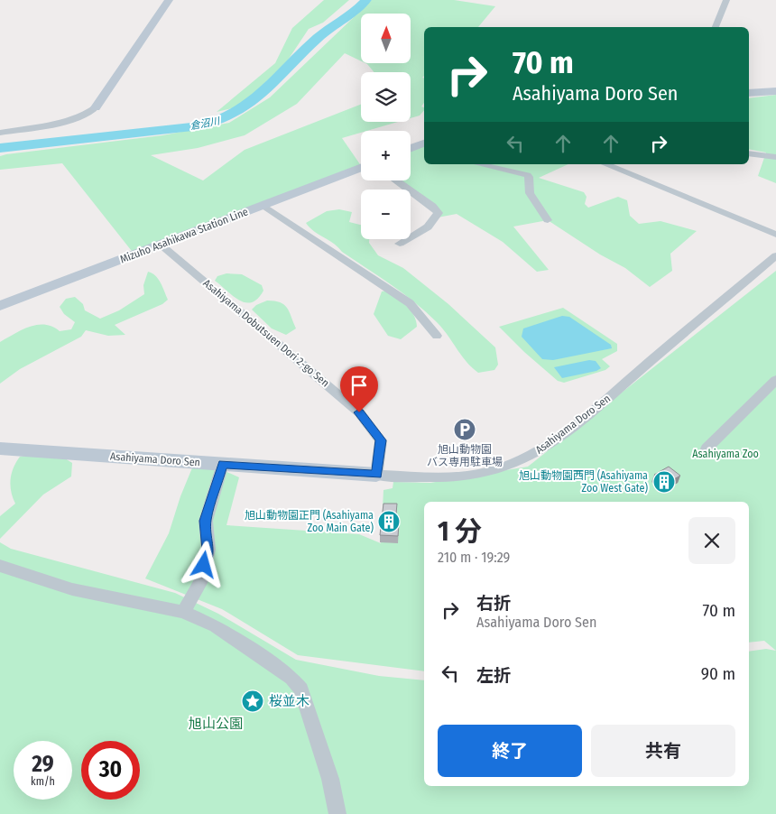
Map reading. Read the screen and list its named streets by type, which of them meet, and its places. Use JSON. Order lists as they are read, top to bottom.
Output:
{
  "streets": {
    "main road": ["Mizuho Asahikawa Station Line"],
    "street": ["Asahiyama Dobutsuen Dori 2-go Sen", "Asahiyama Doro Sen"]
  },
  "crossings": [
    ["Mizuho Asahikawa Station Line", "Asahiyama Dobutsuen Dori 2-go Sen"],
    ["Asahiyama Dobutsuen Dori 2-go Sen", "Asahiyama Doro Sen"]
  ],
  "water": ["倉沼川"],
  "parks": ["Asahiyama Zoo", "旭山公園"],
  "places": {
    "parking": ["旭山動物園 バス専用駐車場"],
    "building": ["旭山動物園西門 (Asahiyama Zoo West Gate)", "旭山動物園正門 (Asahiyama Zoo Main Gate)"],
    "place": ["桜並木"]
  },
  "north": "top",
  "page": {
    "map_buttons": ["+", "−"],
    "turn": ["70 m", "Asahiyama Doro Sen"],
    "heading": ["1 分", "210 m · 19:29"],
    "list": [
      {
        "name": "右折",
        "note": "Asahiyama Doro Sen",
        "value": "70 m"
      },
      {
        "name": "左折",
        "value": "90 m"
      }
    ],
    "buttons": ["終了", "共有"],
    "speed": "29 km/h",
    "limit": "30"
  }
}
